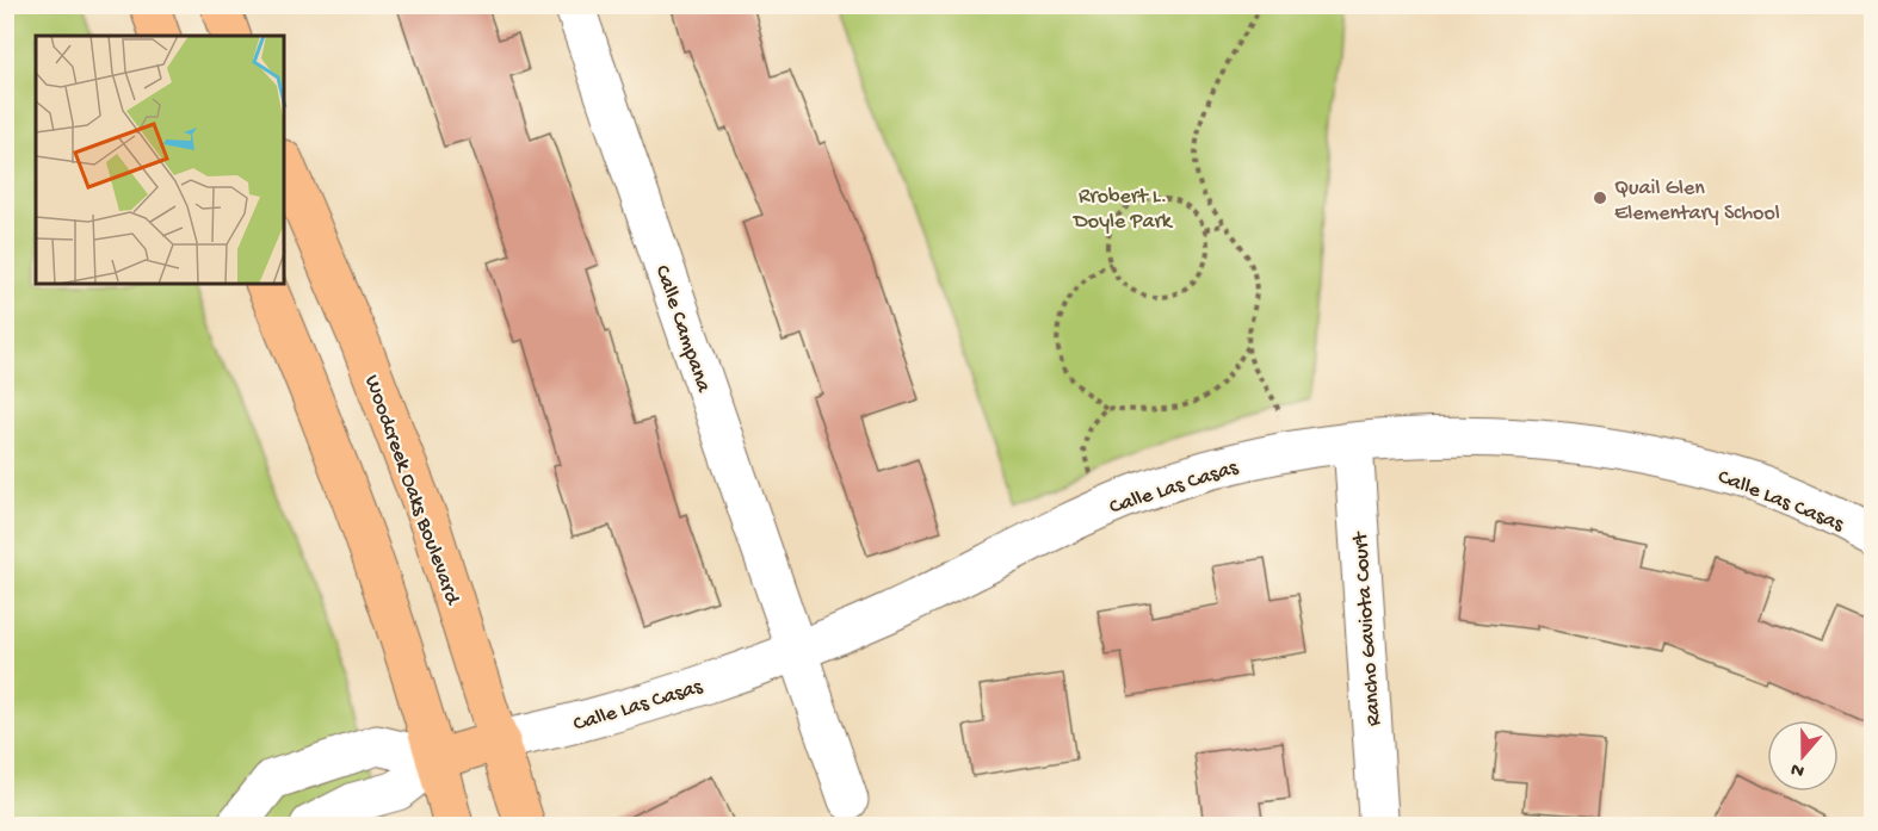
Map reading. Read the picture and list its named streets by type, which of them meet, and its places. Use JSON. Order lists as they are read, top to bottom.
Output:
{
  "streets": {
    "main road": ["Woodcreek Oaks Boulevard"],
    "street": ["Calle Campana", "Calle Las Casas", "Rancho Gaviota Court"]
  },
  "crossings": [
    ["Calle Campana", "Calle Las Casas"],
    ["Calle Las Casas", "Woodcreek Oaks Boulevard"],
    ["Calle Las Casas", "Rancho Gaviota Court"]
  ],
  "parks": ["Rrobert L. Doyle Park"],
  "places": ["Quail Glen Elementary School"],
  "north": "bottom"
}
